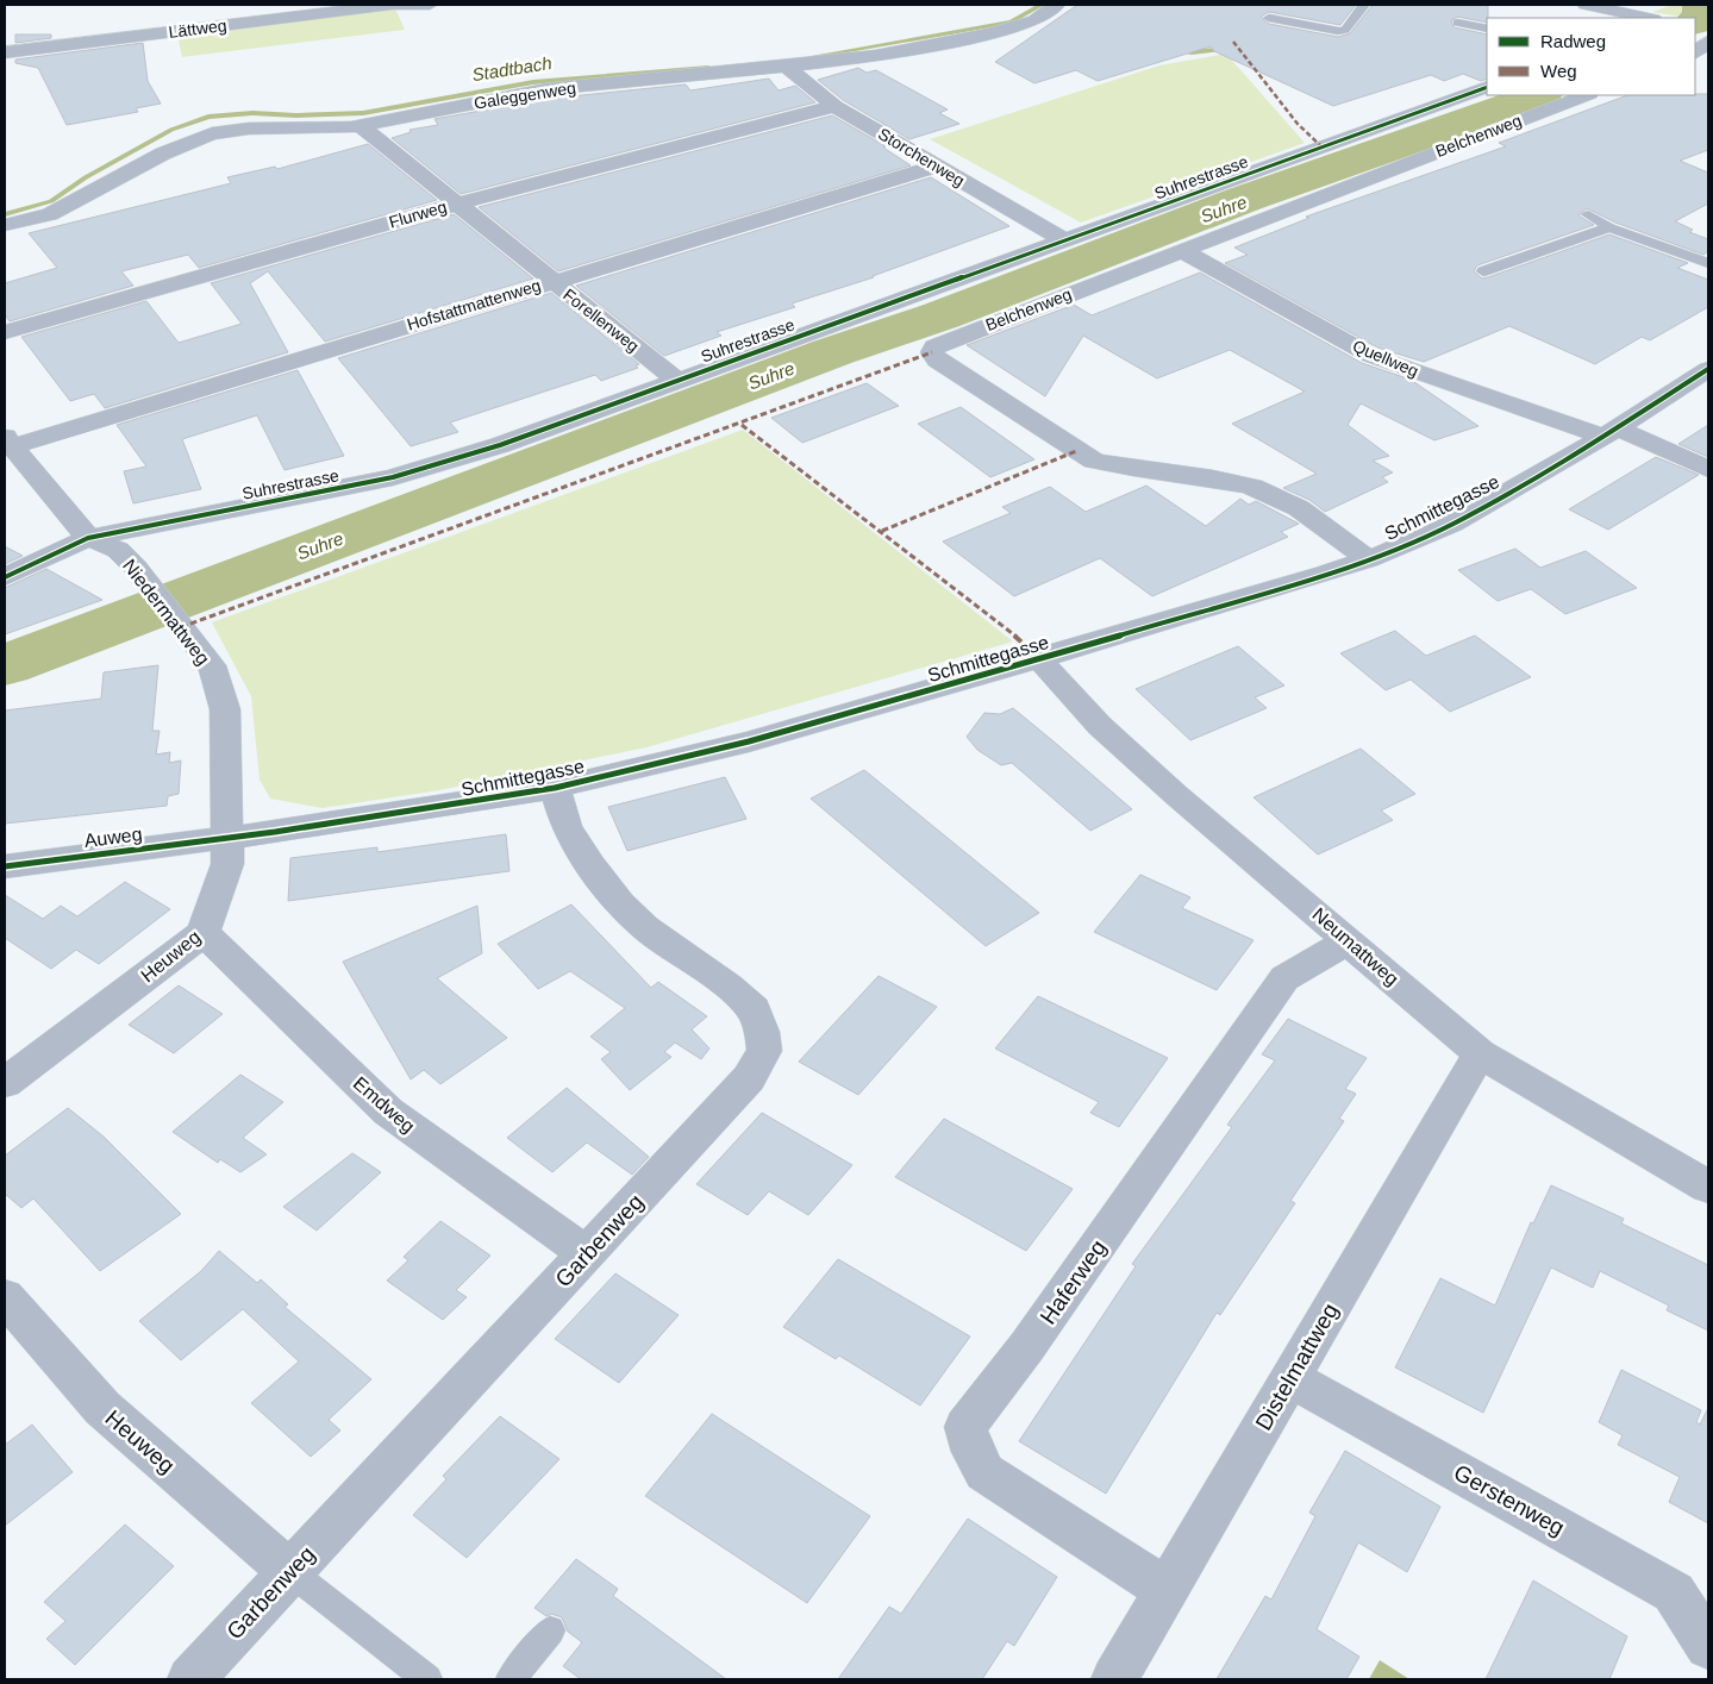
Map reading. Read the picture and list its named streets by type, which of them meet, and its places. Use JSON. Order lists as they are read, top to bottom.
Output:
{
  "streets": {
    "street": [
      "Lättweg",
      "Galeggenweg",
      "Belchenweg",
      "Storchenweg",
      "Suhrestrasse",
      "Flurweg",
      "Hofstattmattenweg",
      "Forellenweg",
      "Quellweg",
      "Schmittegasse",
      "Niedermattweg",
      "Auweg",
      "Neumattweg",
      "Heuweg",
      "Emdweg",
      "Garbenweg",
      "Haferweg",
      "Distelmattweg",
      "Gerstenweg"
    ]
  },
  "crossings": [
    ["Galeggenweg", "Storchenweg"],
    ["Galeggenweg", "Forellenweg"],
    ["Belchenweg", "Quellweg"],
    ["Belchenweg", "Schmittegasse"],
    ["Storchenweg", "Suhrestrasse"],
    ["Storchenweg", "Flurweg"],
    ["Storchenweg", "Hofstattmattenweg"],
    ["Suhrestrasse", "Forellenweg"],
    ["Suhrestrasse", "Niedermattweg"],
    ["Flurweg", "Forellenweg"],
    ["Hofstattmattenweg", "Forellenweg"],
    ["Hofstattmattenweg", "Niedermattweg"],
    ["Quellweg", "Schmittegasse"],
    ["Schmittegasse", "Niedermattweg"],
    ["Schmittegasse", "Auweg"],
    ["Schmittegasse", "Neumattweg"],
    ["Schmittegasse", "Heuweg"],
    ["Schmittegasse", "Garbenweg"],
    ["Niedermattweg", "Auweg"],
    ["Niedermattweg", "Heuweg"],
    ["Auweg", "Heuweg"],
    ["Neumattweg", "Haferweg"],
    ["Neumattweg", "Distelmattweg"],
    ["Heuweg", "Emdweg"],
    ["Heuweg", "Garbenweg"],
    ["Emdweg", "Garbenweg"],
    ["Haferweg", "Distelmattweg"],
    ["Distelmattweg", "Gerstenweg"]
  ],
  "water": ["Stadtbach", "Suhre"],
  "legend": ["Radweg", "Weg"]
}
